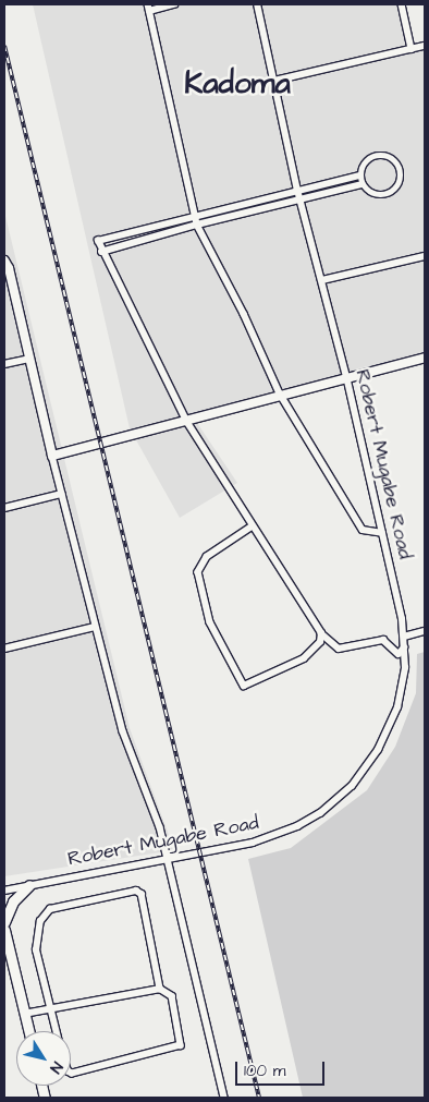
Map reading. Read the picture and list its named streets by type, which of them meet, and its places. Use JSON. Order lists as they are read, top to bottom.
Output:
{
  "streets": {
    "street": ["Robert Mugabe Road"]
  },
  "districts": ["Kadoma"],
  "scale_bar": "100 m",
  "north": "bottom right"
}
